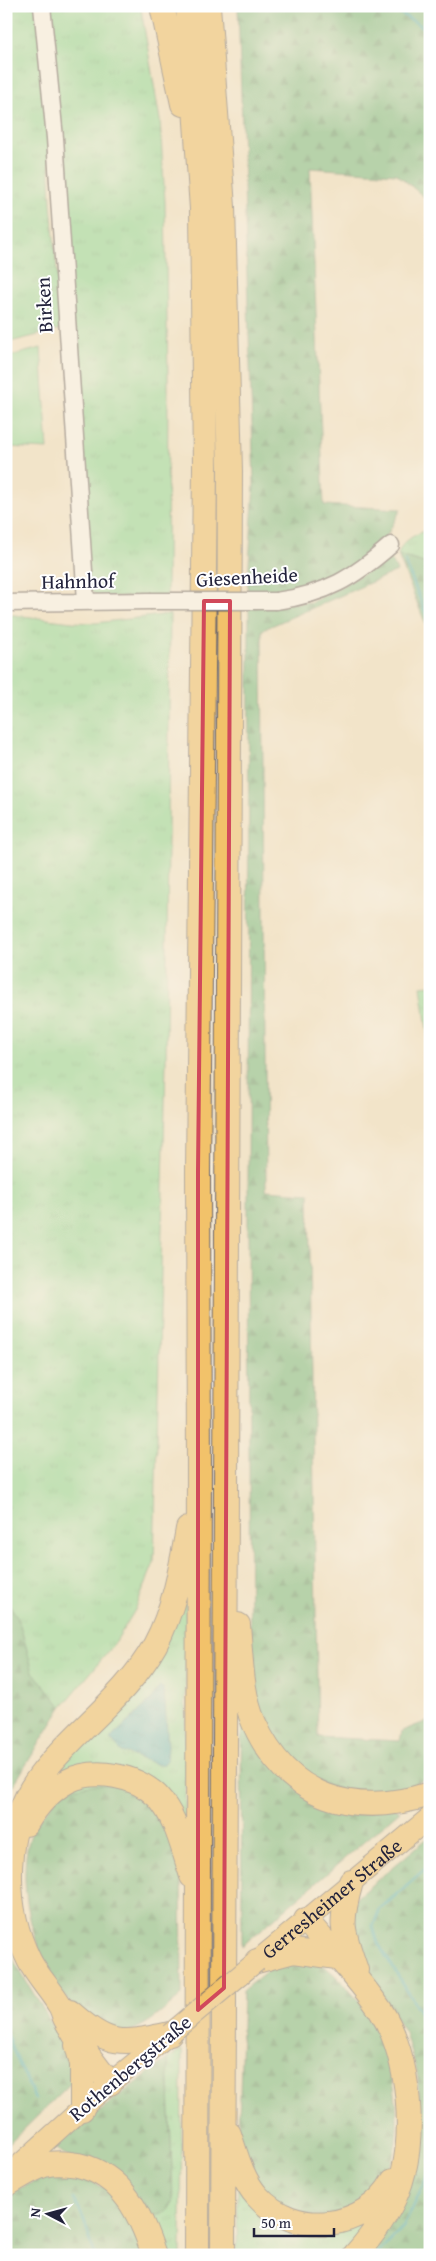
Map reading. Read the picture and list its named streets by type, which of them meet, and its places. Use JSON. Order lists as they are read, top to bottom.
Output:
{
  "streets": {
    "main road": ["Gerresheimer Straße", "Rothenbergstraße"],
    "street": ["Birken", "Giesenheide", "Hahnhof"]
  },
  "crossings": [
    ["Birken", "Hahnhof"],
    ["Giesenheide", "Hahnhof"],
    ["Gerresheimer Straße", "Rothenbergstraße"]
  ],
  "scale_bar": "50 m",
  "north": "left"
}
